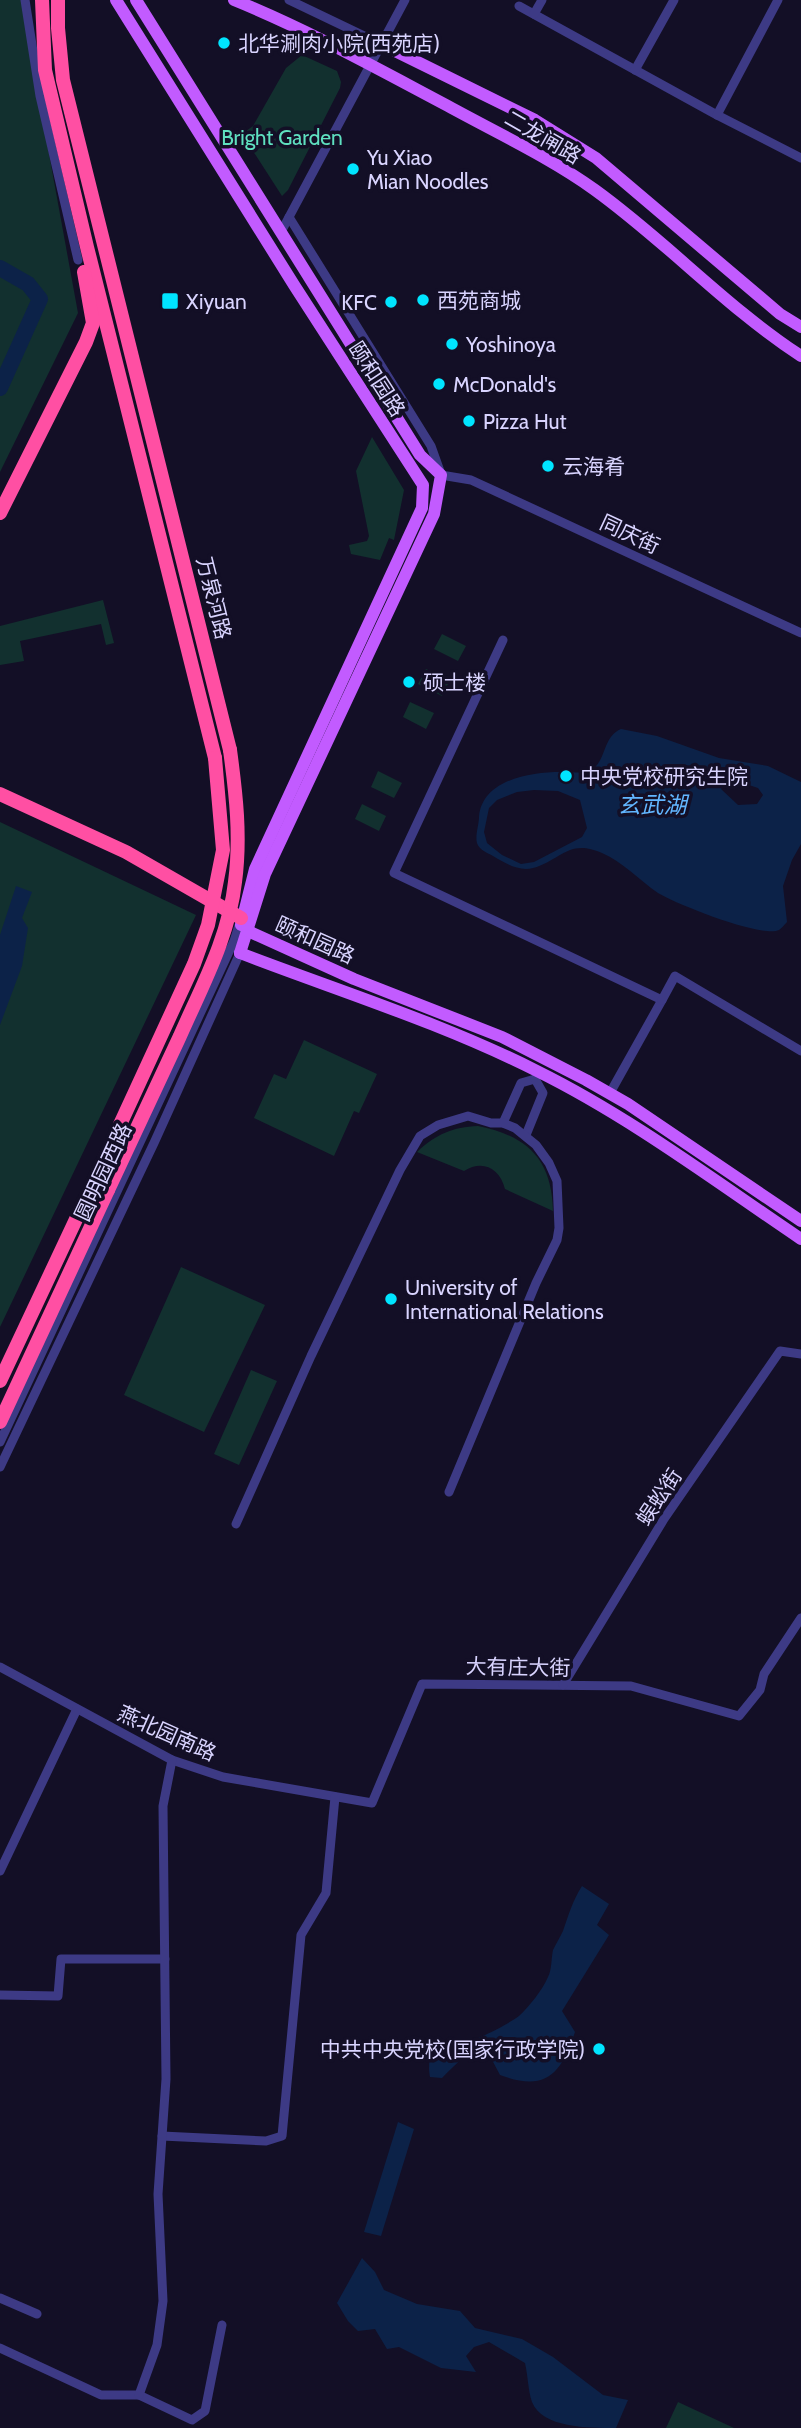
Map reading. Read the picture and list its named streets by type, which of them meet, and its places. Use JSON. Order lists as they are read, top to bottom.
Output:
{
  "streets": {
    "highway": ["万泉河路", "圆明园西路"],
    "main road": ["二龙闸路", "颐和园路"],
    "street": [
      "同庆街",
      "蜈蚣街",
      "大有庄大街",
      "燕北园南路"
    ]
  },
  "crossings": [
    ["颐和园路", "同庆街"],
    ["颐和园路", "圆明园西路"],
    ["万泉河路", "圆明园西路"],
    ["蜈蚣街", "大有庄大街"],
    ["大有庄大街", "燕北园南路"]
  ],
  "water": ["玄武湖"],
  "parks": ["Bright Garden"],
  "places": {
    "other": [
      "北华涮肉小院(西苑店)",
      "Yu Xiao Mian Noodles",
      "西苑商城",
      "KFC",
      "Yoshinoya",
      "McDonald's",
      "Pizza Hut",
      "云海肴",
      "硕士楼",
      "中央党校研究生院",
      "University of International Relations",
      "中共中央党校(国家行政学院)"
    ],
    "transit": ["Xiyuan"]
  }
}
